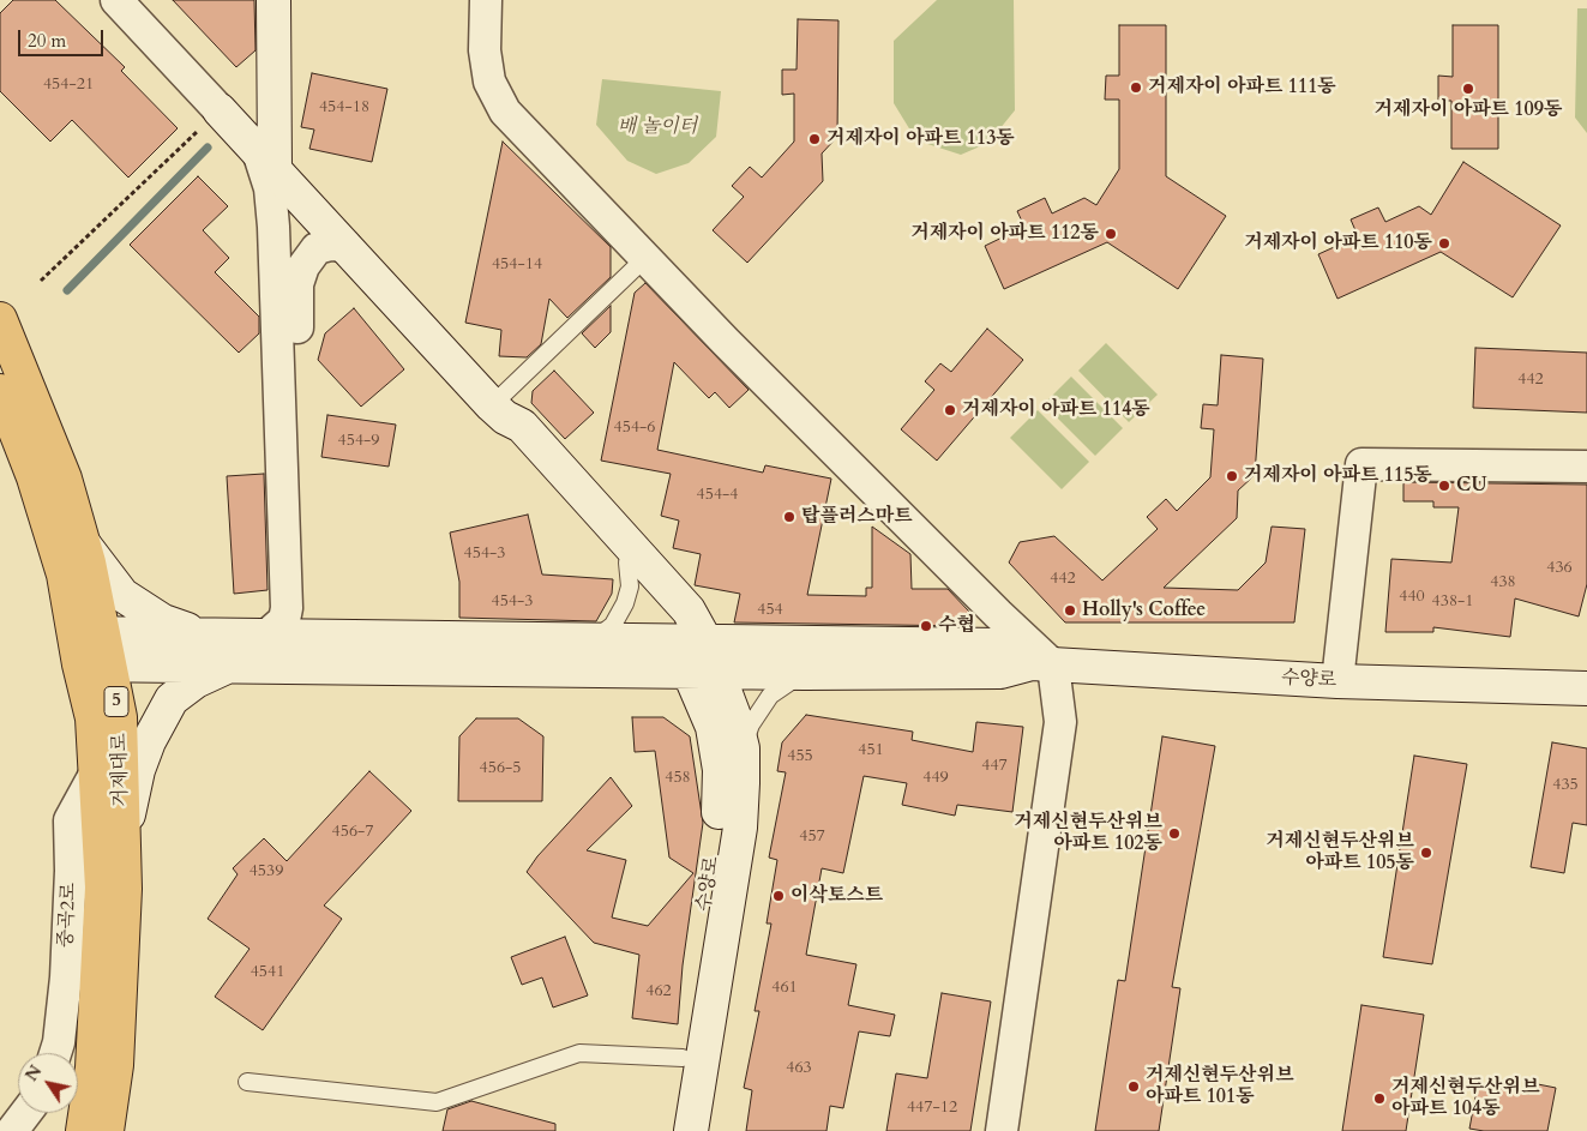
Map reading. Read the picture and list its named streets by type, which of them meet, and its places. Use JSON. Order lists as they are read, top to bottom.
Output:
{
  "streets": {
    "main road": ["5", "거제대로"],
    "street": ["수양로", "중곡2로"]
  },
  "crossings": [
    ["거제대로", "중곡2로"]
  ],
  "parks": ["배 놀이터"],
  "places": [
    "거제자이 아파트 111동",
    "거제자이 아파트 109동",
    "거제자이 아파트 113동",
    "거제자이 아파트 112동",
    "거제자이 아파트 110동",
    "거제자이 아파트 114동",
    "거제자이 아파트 115동",
    "CU",
    "탑플러스마트",
    "Holly's Coffee",
    "수협",
    "거제신현두산위브 아파트 102동",
    "거제신현두산위브 아파트 105동",
    "이삭토스트",
    "거제신현두산위브 아파트 101동",
    "거제신현두산위브 아파트 104동"
  ],
  "house_numbers": [
    "454-21",
    "454-18",
    "454-14",
    "442",
    "454-6",
    "454-9",
    "454-4",
    "454-3",
    "436",
    "442",
    "438",
    "440",
    "454-3",
    "438-1",
    "454",
    "451",
    "455",
    "447",
    "456-5",
    "458",
    "449",
    "435",
    "456-7",
    "457",
    "4539",
    "4541",
    "461",
    "462",
    "463",
    "447-12"
  ],
  "scale_bar": "20 m",
  "north": "top left"
}
